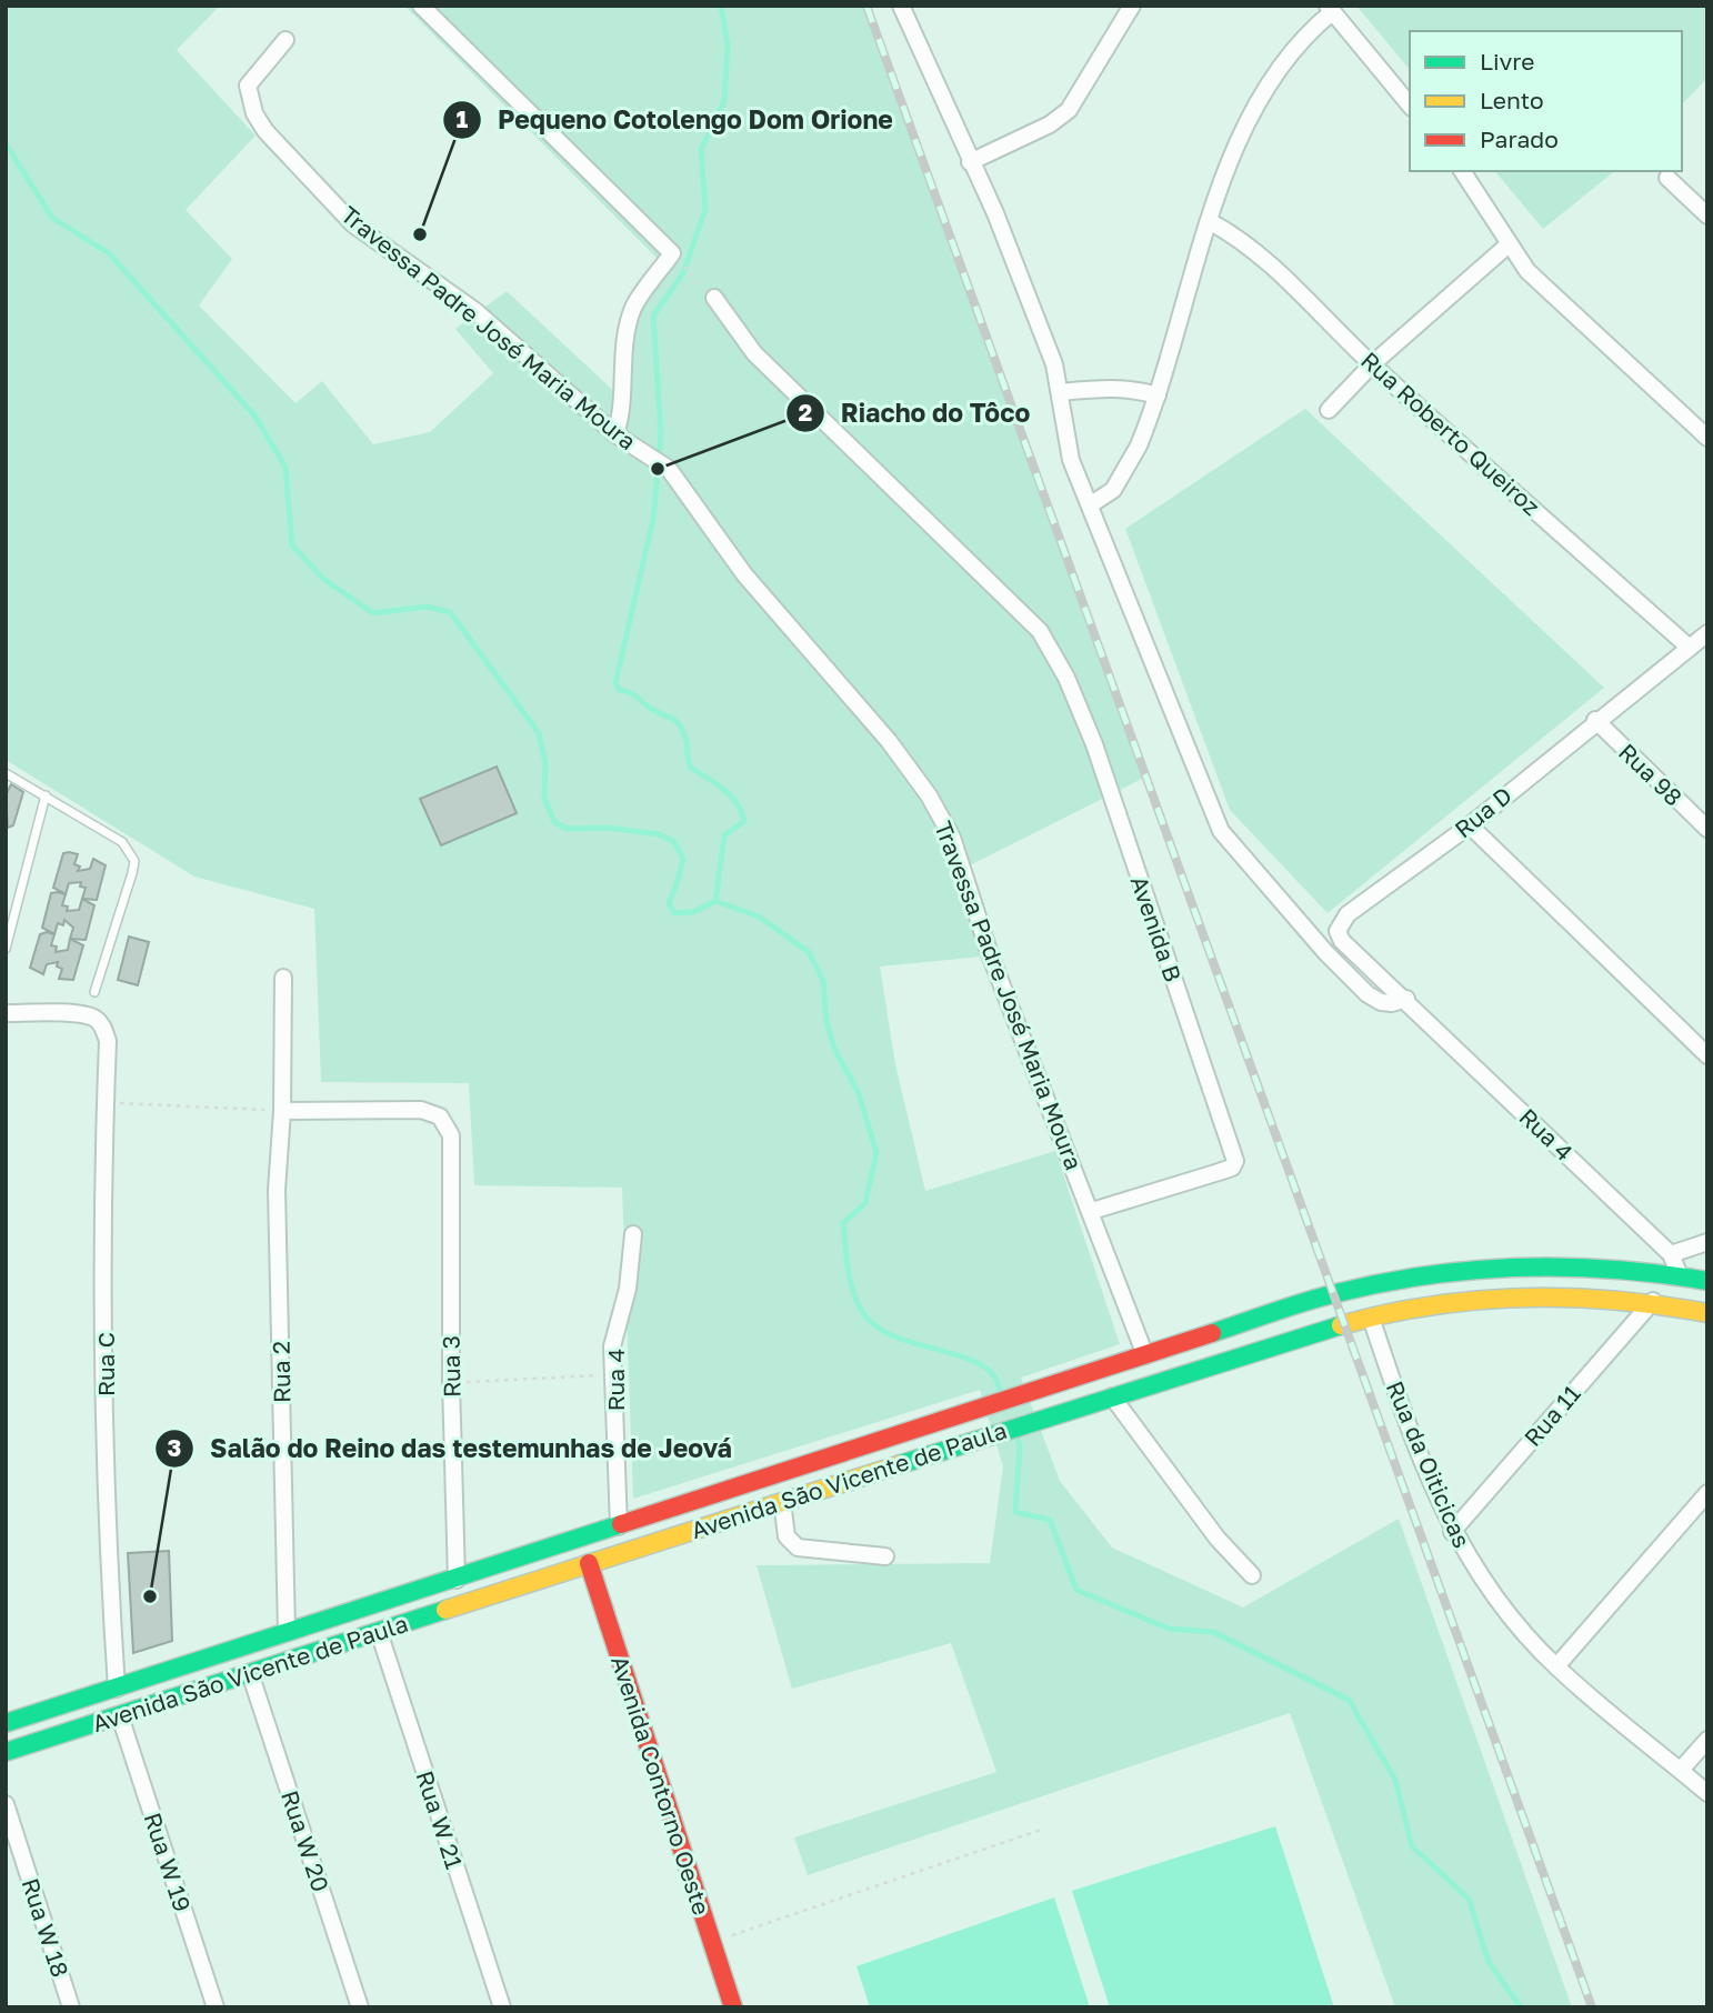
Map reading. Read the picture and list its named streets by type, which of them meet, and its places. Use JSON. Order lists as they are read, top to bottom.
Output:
{
  "streets": {
    "main road": ["Avenida São Vicente de Paula", "Avenida Contorno Oeste"],
    "street": [
      "Travessa Padre José Maria Moura",
      "Rua Roberto Queiroz",
      "Rua 98",
      "Rua D",
      "Avenida B",
      "Rua 4",
      "Rua C",
      "Rua 3",
      "Rua 2",
      "Rua 11",
      "Rua da Oiticicas",
      "Rua W 21",
      "Rua W 20",
      "Rua W 19",
      "Rua W 18"
    ]
  },
  "crossings": [
    ["Travessa Padre José Maria Moura", "Avenida B"],
    ["Travessa Padre José Maria Moura", "Avenida São Vicente de Paula"],
    ["Rua Roberto Queiroz", "Rua D"],
    ["Rua 98", "Rua D"],
    ["Rua D", "Rua 4"],
    ["Rua 4", "Avenida São Vicente de Paula"],
    ["Rua C", "Avenida São Vicente de Paula"],
    ["Rua 3", "Rua 2"],
    ["Rua 3", "Avenida São Vicente de Paula"],
    ["Rua 2", "Avenida São Vicente de Paula"],
    ["Rua 11", "Rua da Oiticicas"],
    ["Rua 11", "Avenida São Vicente de Paula"],
    ["Rua da Oiticicas", "Avenida São Vicente de Paula"],
    ["Avenida São Vicente de Paula", "Avenida Contorno Oeste"],
    ["Avenida São Vicente de Paula", "Rua W 21"],
    ["Avenida São Vicente de Paula", "Rua W 20"],
    ["Avenida São Vicente de Paula", "Rua W 19"]
  ],
  "places": ["Pequeno Cotolengo Dom Orione", "Riacho do Tôco", "Salão do Reino das testemunhas de Jeová"],
  "legend": ["Livre", "Lento", "Parado"]
}
